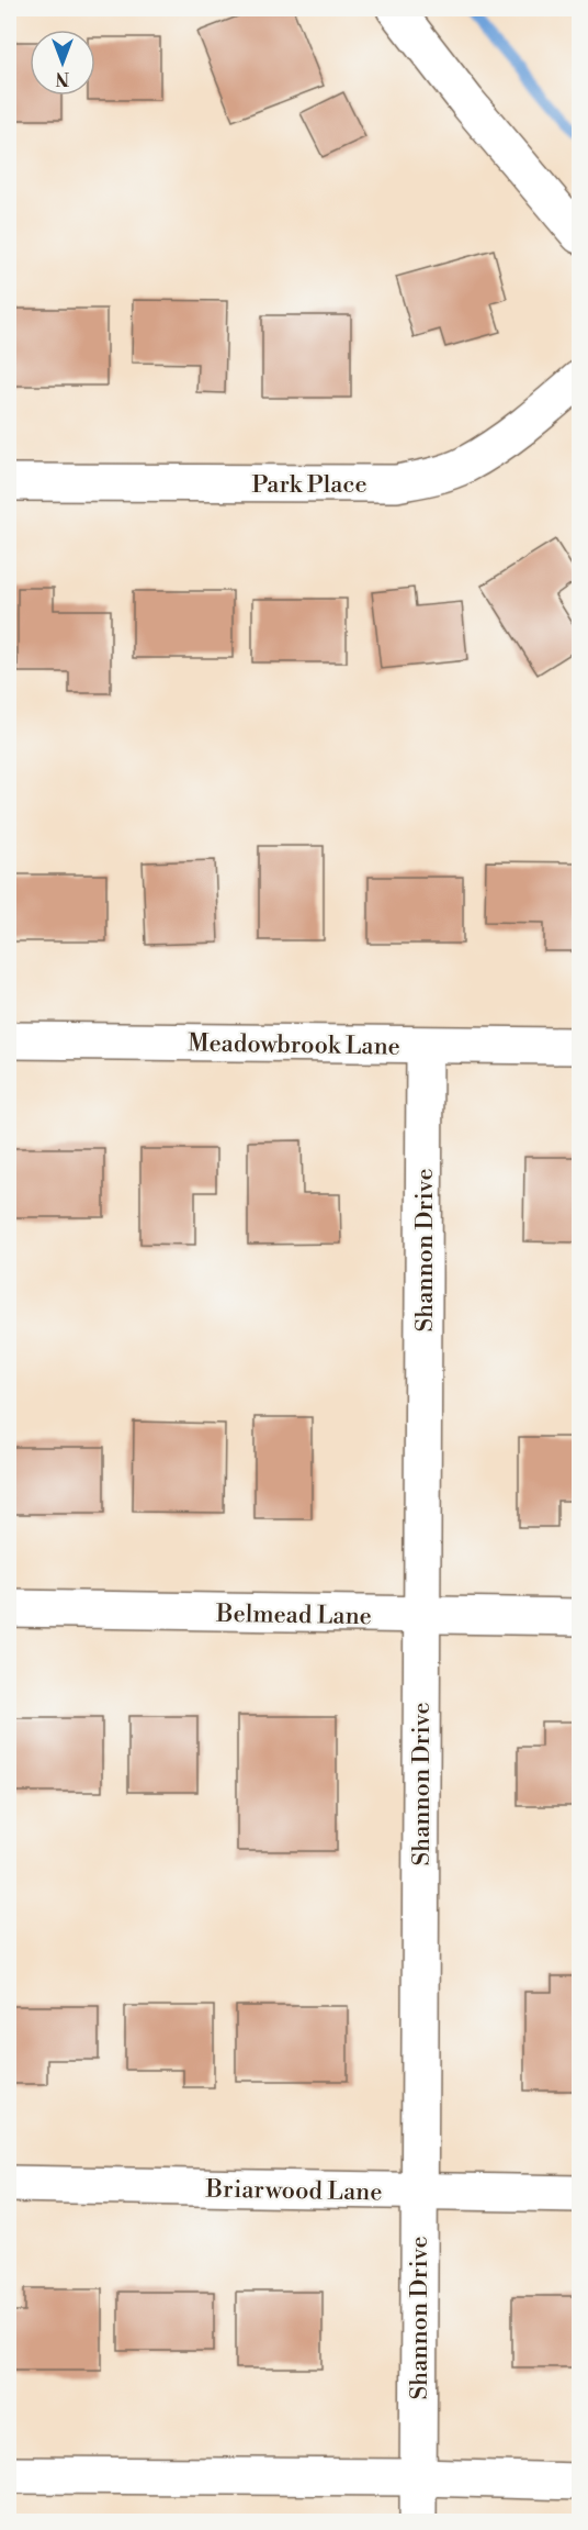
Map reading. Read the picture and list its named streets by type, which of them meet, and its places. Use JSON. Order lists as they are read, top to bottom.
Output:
{
  "streets": {
    "street": [
      "Park Place",
      "Meadowbrook Lane",
      "Shannon Drive",
      "Belmead Lane",
      "Briarwood Lane"
    ]
  },
  "crossings": [
    ["Meadowbrook Lane", "Shannon Drive"],
    ["Shannon Drive", "Belmead Lane"],
    ["Shannon Drive", "Briarwood Lane"]
  ],
  "north": "bottom"
}
